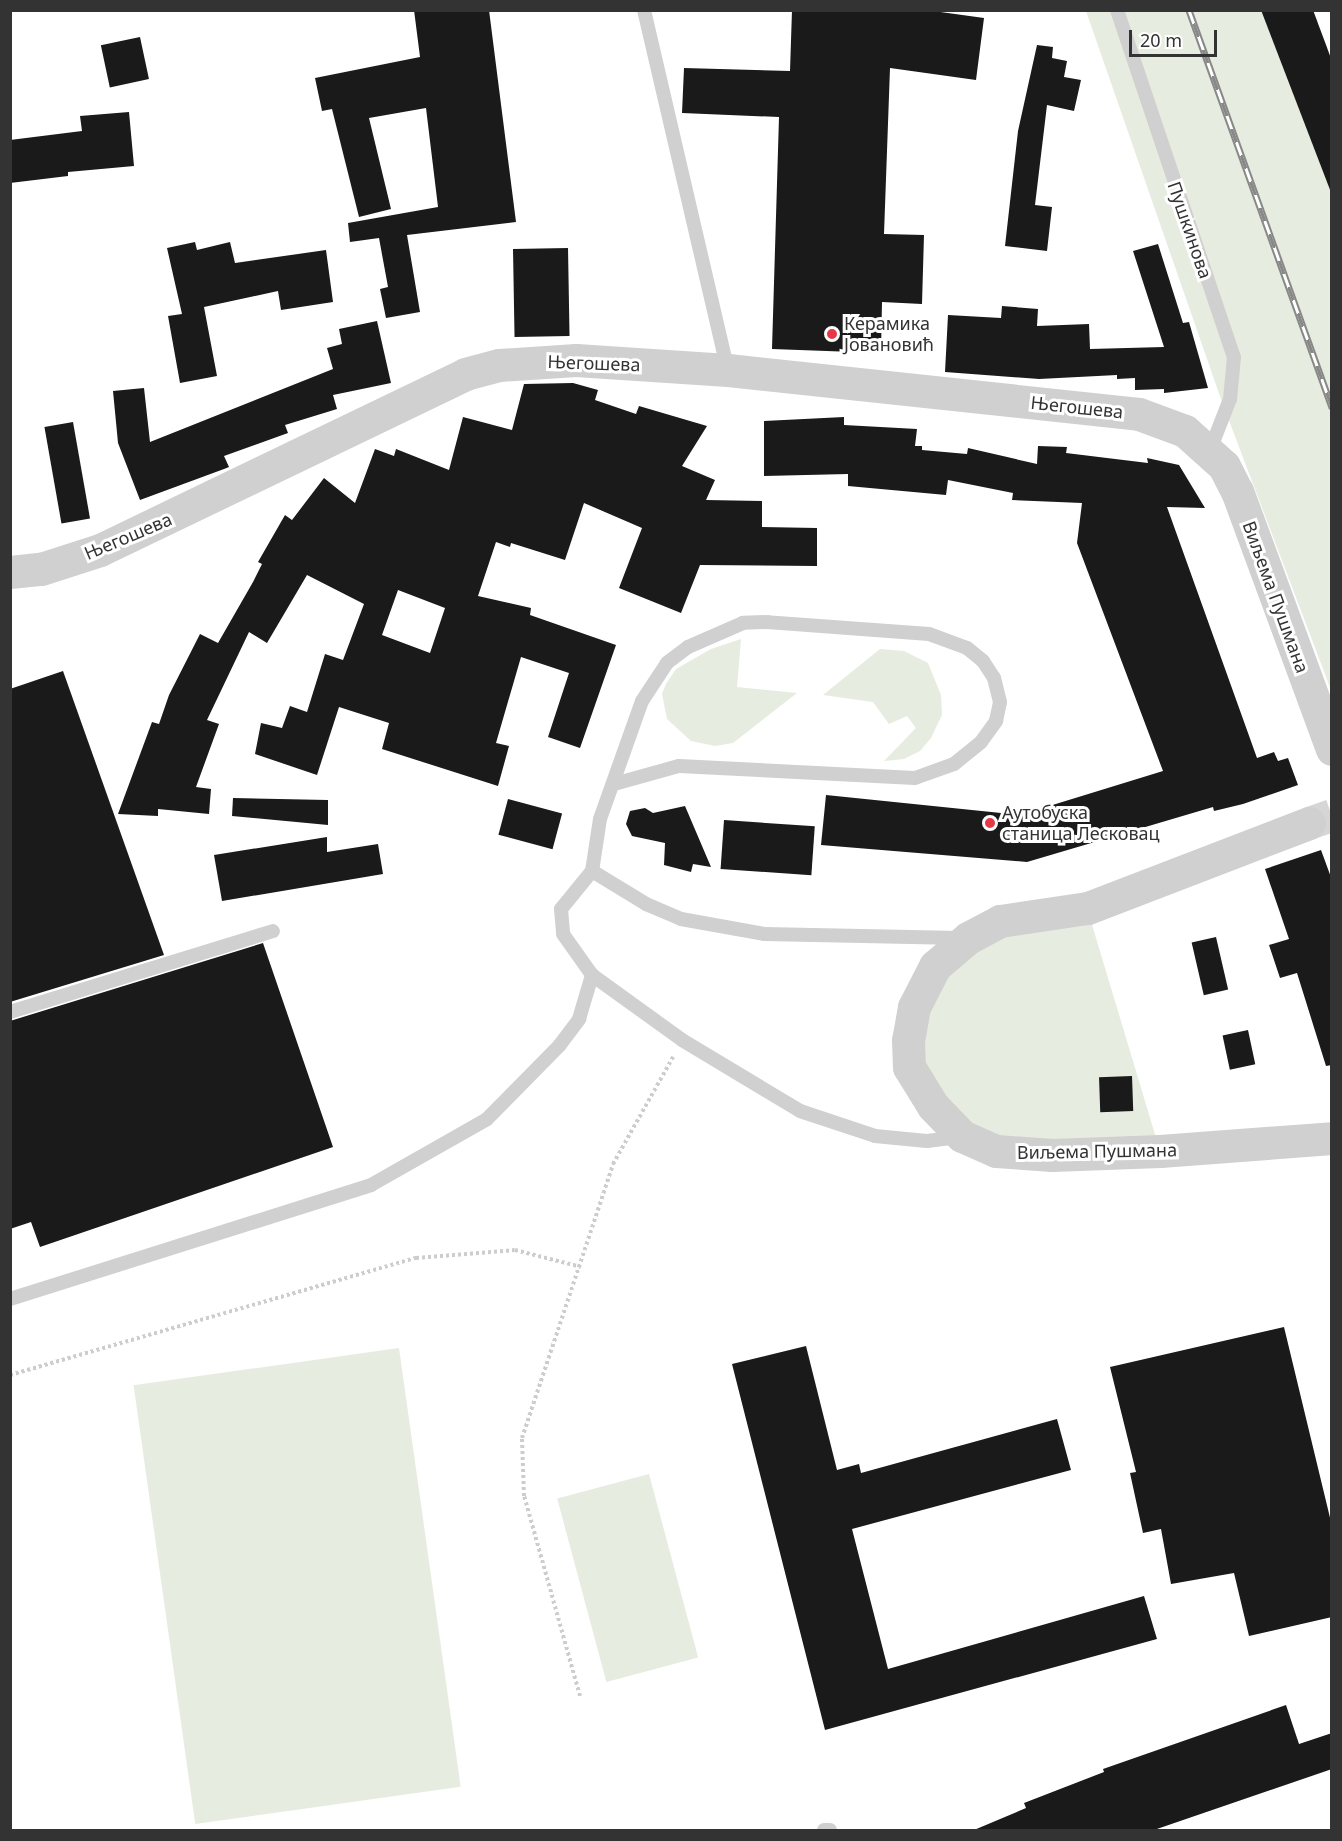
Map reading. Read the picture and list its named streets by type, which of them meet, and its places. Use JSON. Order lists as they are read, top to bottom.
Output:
{
  "streets": {
    "street": ["Његошева", "Виљема Пушмана"],
    "lane": ["Пушкинова"]
  },
  "crossings": [
    ["Пушкинова", "Његошева"],
    ["Пушкинова", "Виљема Пушмана"],
    ["Његошева", "Виљема Пушмана"]
  ],
  "places": ["Керамика Јовановић", "Аутобуска станица Лесковац"],
  "scale_bar": "20 m"
}
